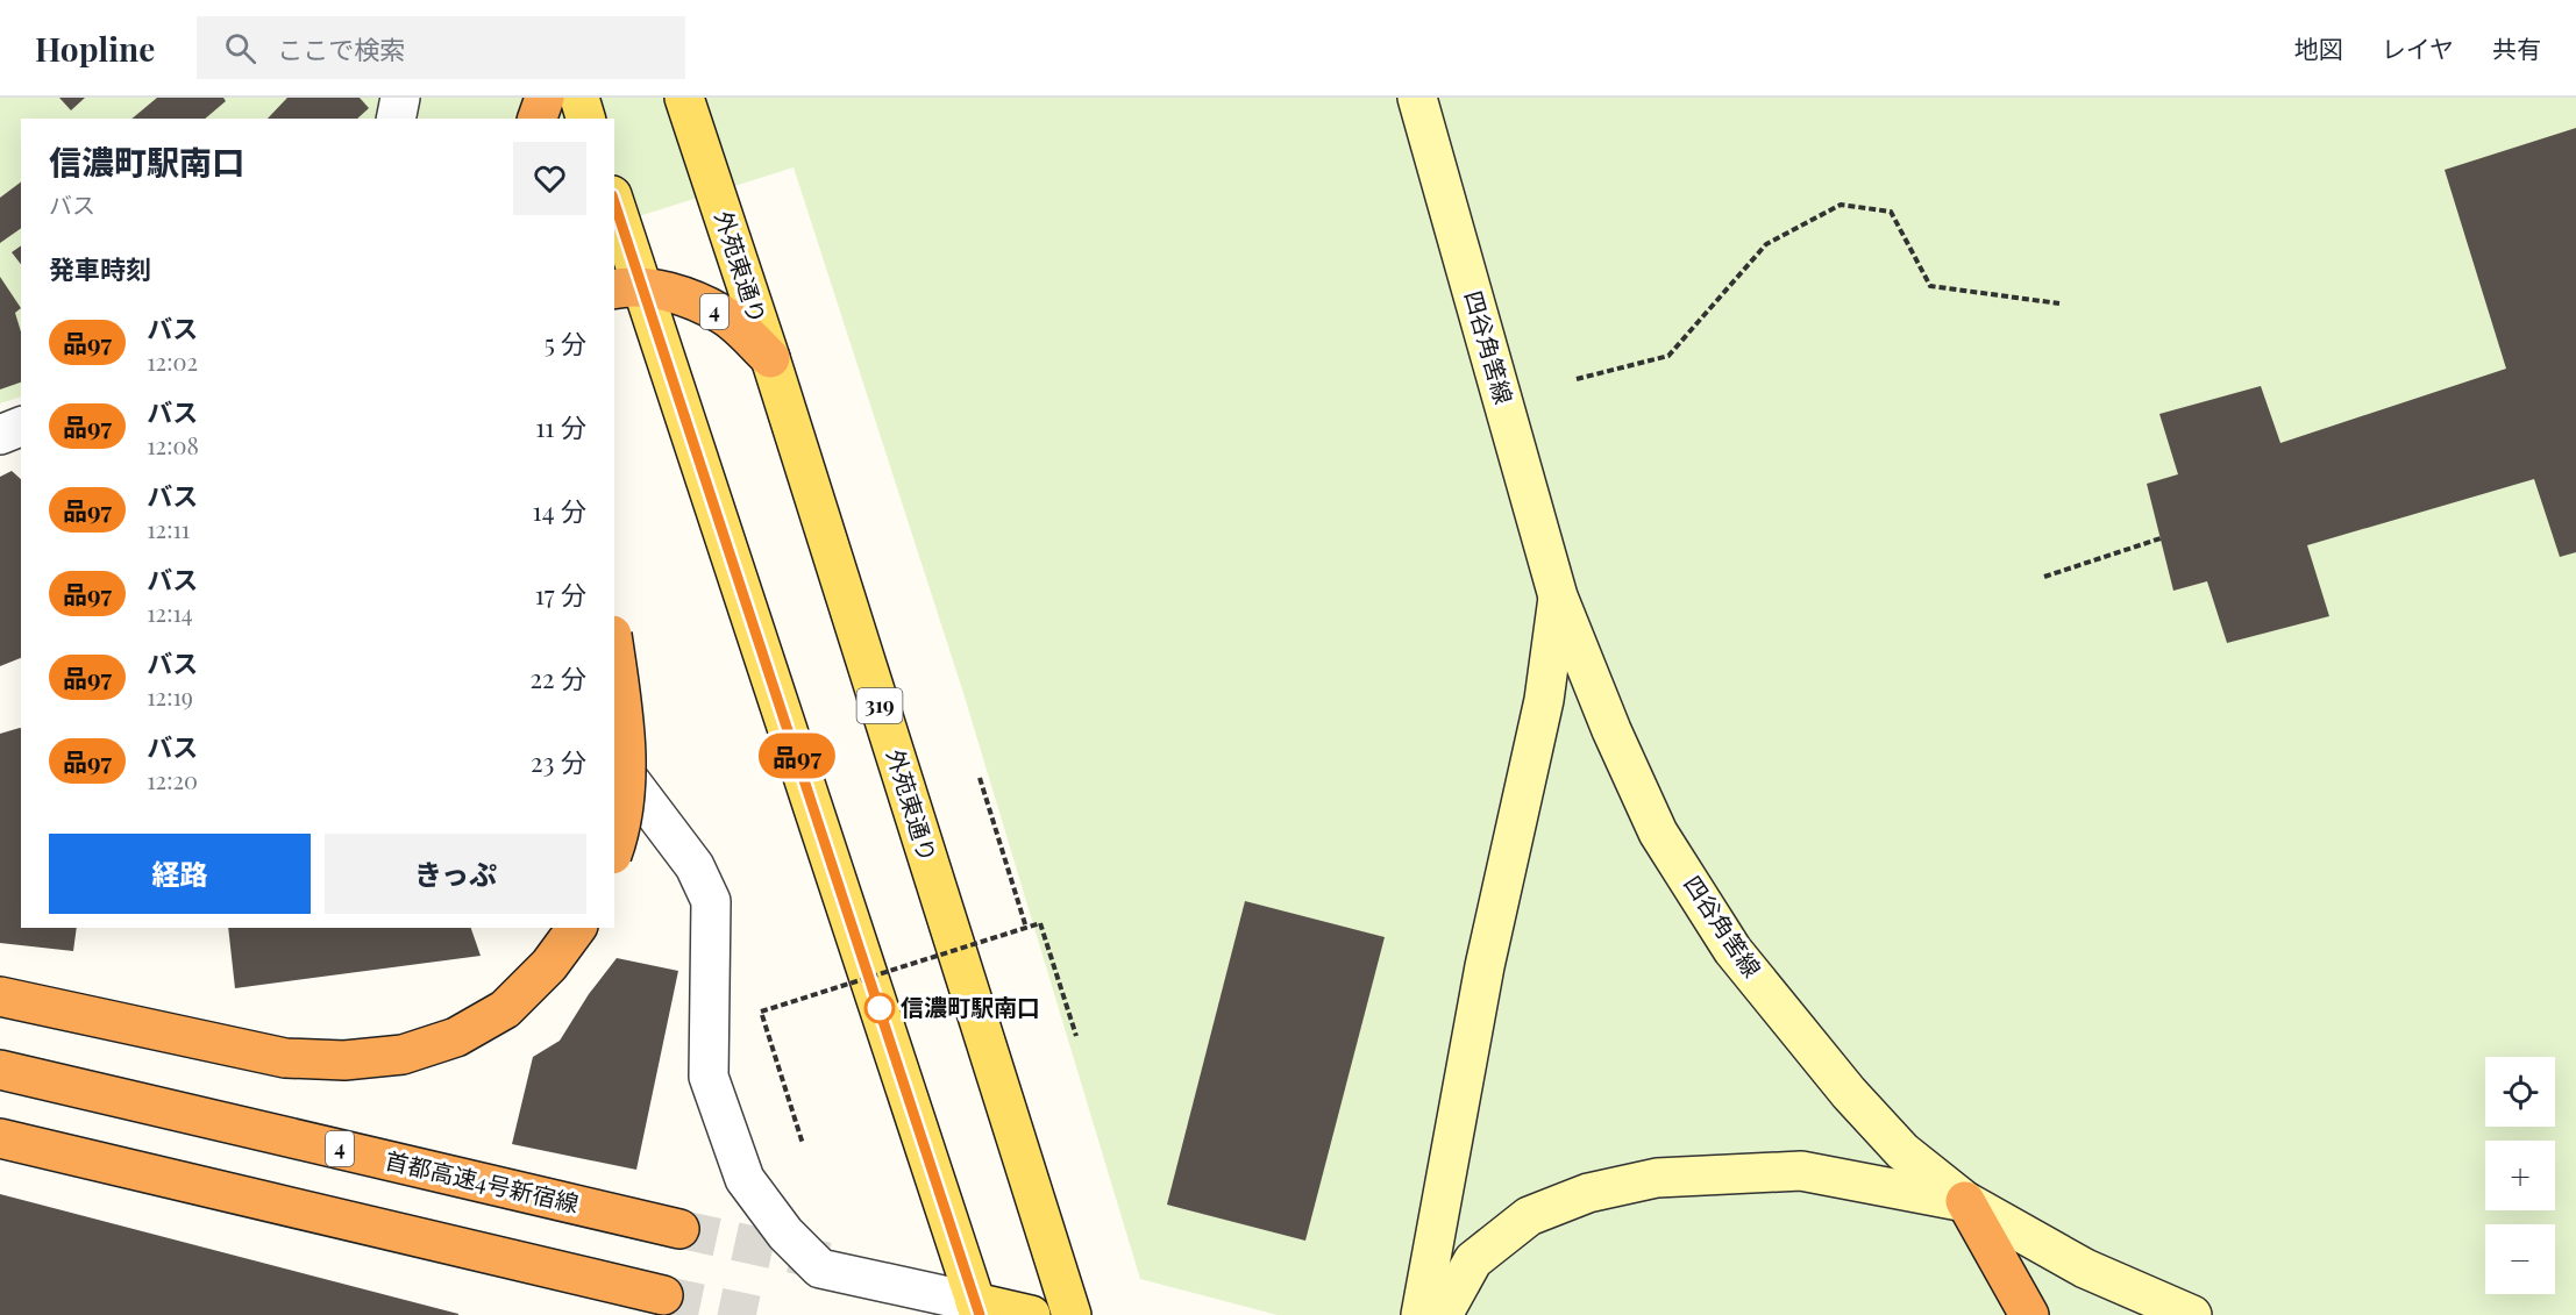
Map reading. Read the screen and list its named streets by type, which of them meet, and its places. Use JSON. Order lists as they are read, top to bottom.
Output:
{
  "streets": {
    "highway": ["4", "首都高速4号新宿線"],
    "main road": ["外苑東通り", "四谷角筈線", "319"]
  },
  "crossings": [
    ["外苑東通り", "4"]
  ],
  "places": ["信濃町駅南口"],
  "lines": ["bus line 品97"],
  "page": {
    "header": "Hopline",
    "search": "ここで検索",
    "nav": ["地図", "レイヤ", "共有"],
    "on_map": "品97",
    "heading": [
      ["信濃町駅南口", "バス"],
      "発車時刻"
    ],
    "list": [
      {
        "mark": "品97",
        "name": "バス",
        "note": "12:02",
        "value": "5 分"
      },
      {
        "mark": "品97",
        "name": "バス",
        "note": "12:08",
        "value": "11 分"
      },
      {
        "mark": "品97",
        "name": "バス",
        "note": "12:11",
        "value": "14 分"
      },
      {
        "mark": "品97",
        "name": "バス",
        "note": "12:14",
        "value": "17 分"
      },
      {
        "mark": "品97",
        "name": "バス",
        "note": "12:19",
        "value": "22 分"
      },
      {
        "mark": "品97",
        "name": "バス",
        "note": "12:20",
        "value": "23 分"
      }
    ],
    "buttons": ["経路", "きっぷ"],
    "map_buttons": ["+", "−"]
  }
}
